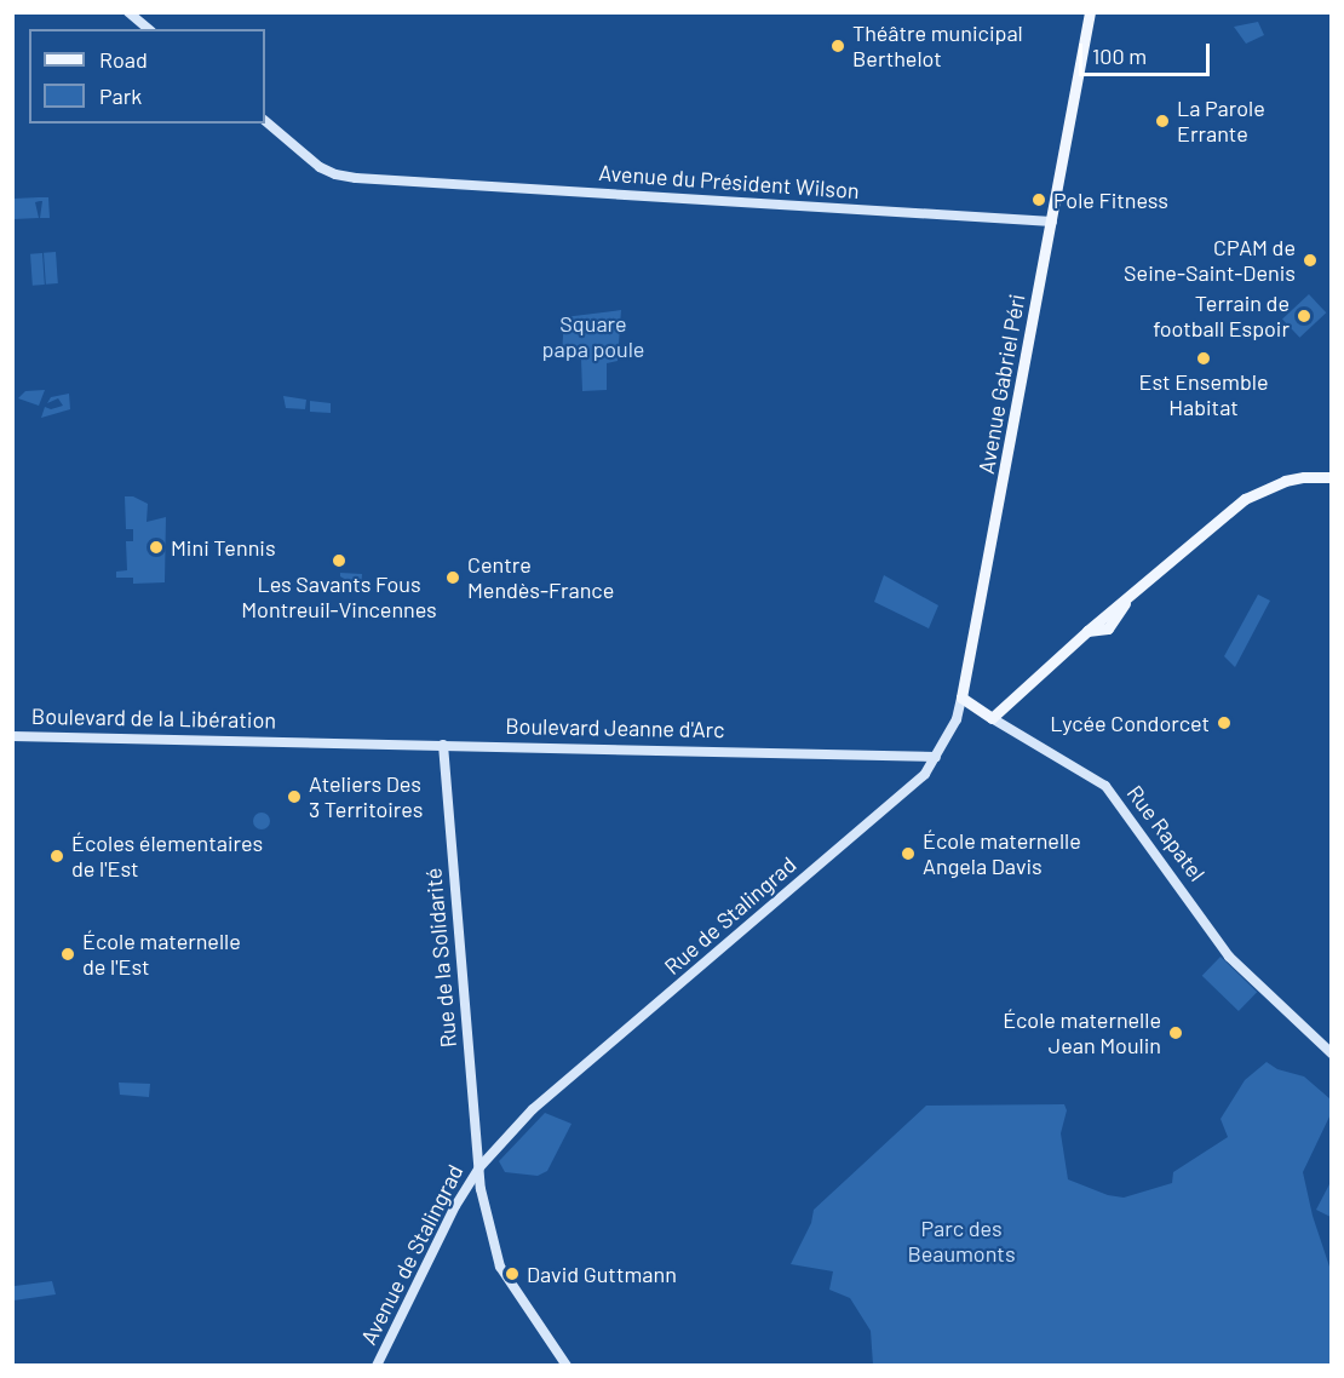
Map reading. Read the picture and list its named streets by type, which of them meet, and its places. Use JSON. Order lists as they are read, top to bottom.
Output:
{
  "streets": {
    "main road": ["Avenue Gabriel Péri", "Rue Rapatel"],
    "street": [
      "Avenue du Président Wilson",
      "Boulevard de la Libération",
      "Boulevard Jeanne d'Arc",
      "Rue de Stalingrad",
      "Rue de la Solidarité",
      "Avenue de Stalingrad"
    ]
  },
  "crossings": [
    ["Avenue du Président Wilson", "Avenue Gabriel Péri"],
    ["Avenue Gabriel Péri", "Boulevard Jeanne d'Arc"],
    ["Avenue Gabriel Péri", "Rue Rapatel"],
    ["Avenue Gabriel Péri", "Rue de Stalingrad"],
    ["Boulevard de la Libération", "Boulevard Jeanne d'Arc"],
    ["Boulevard Jeanne d'Arc", "Rue de Stalingrad"],
    ["Boulevard Jeanne d'Arc", "Rue de la Solidarité"],
    ["Rue de Stalingrad", "Avenue de Stalingrad"],
    ["Rue de la Solidarité", "Avenue de Stalingrad"]
  ],
  "parks": ["Square papa poule", "Parc des Beaumonts"],
  "places": [
    "Théâtre municipal Berthelot",
    "La Parole Errante",
    "Pole Fitness",
    "CPAM de Seine-Saint-Denis",
    "Terrain de football Espoir",
    "Est Ensemble Habitat",
    "Mini Tennis",
    "Les Savants Fous Montreuil-Vincennes",
    "Centre Mendès-France",
    "Lycée Condorcet",
    "Ateliers Des 3 Territoires",
    "École maternelle Angela Davis",
    "Écoles élementaires de l'Est",
    "École maternelle de l'Est",
    "École maternelle Jean Moulin",
    "David Guttmann"
  ],
  "legend": ["Road", "Park"],
  "scale_bar": "100 m"
}
